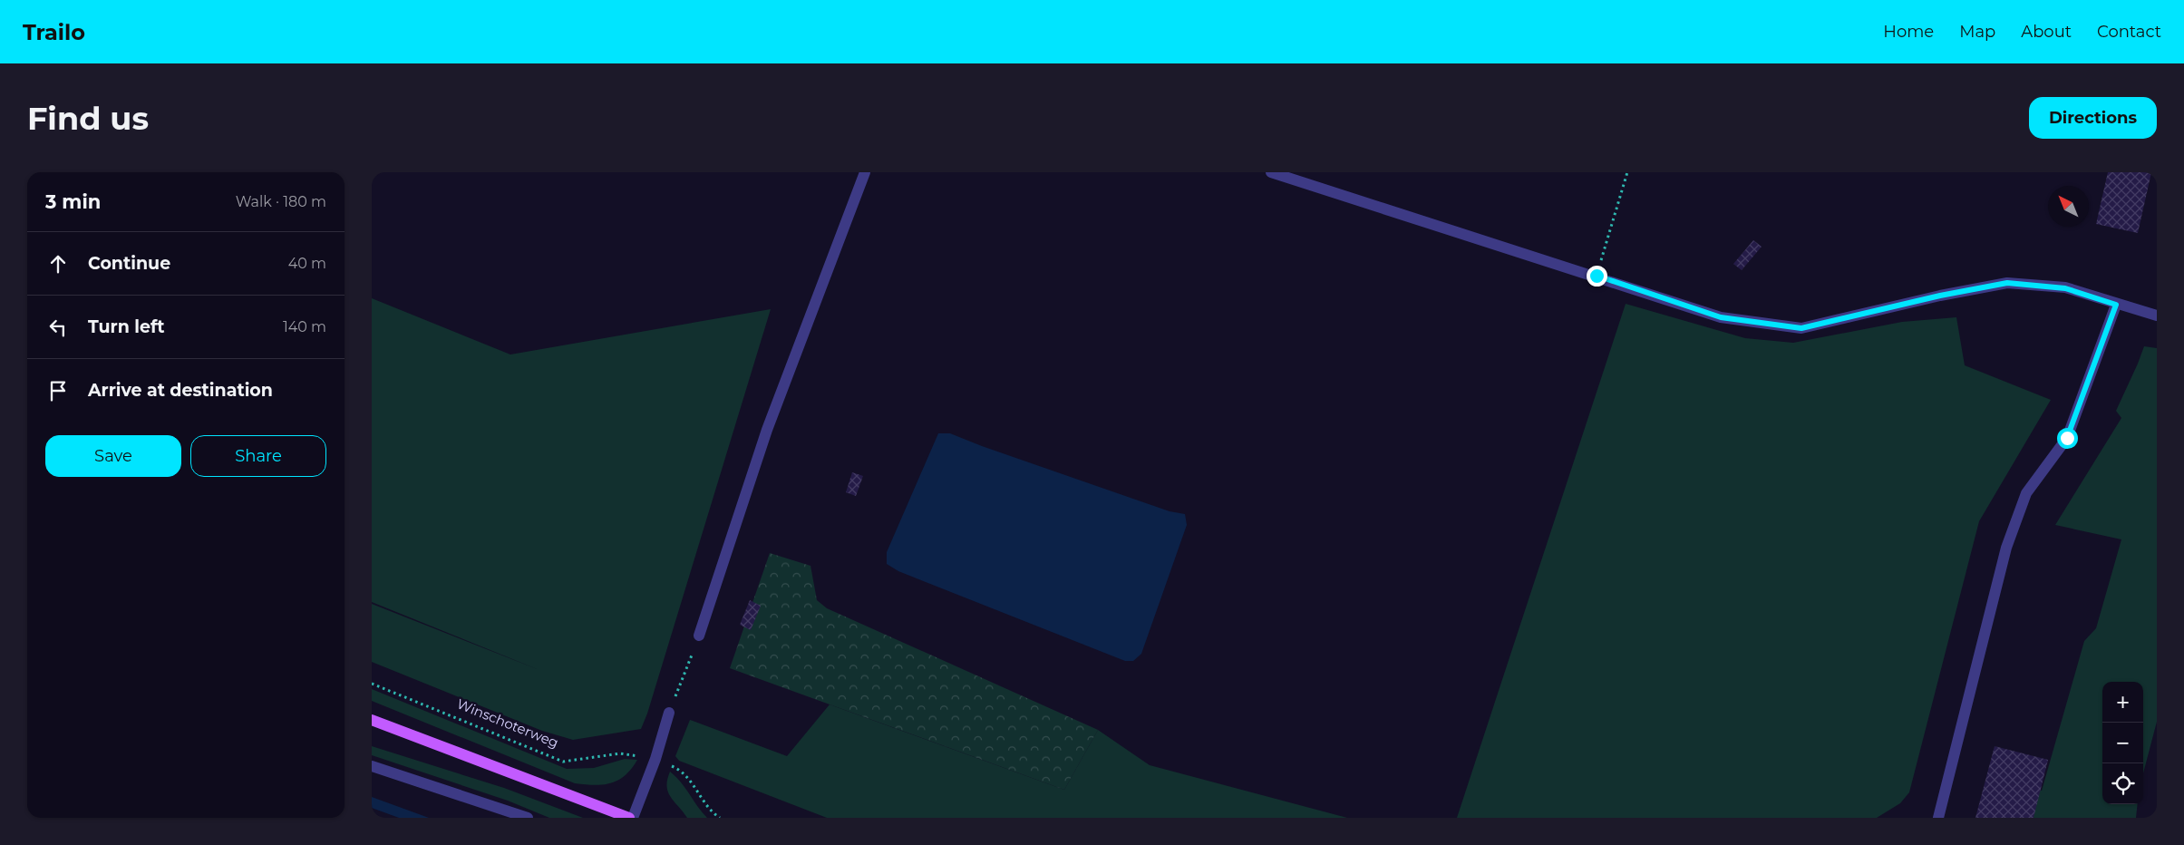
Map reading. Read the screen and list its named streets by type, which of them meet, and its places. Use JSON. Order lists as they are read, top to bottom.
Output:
{
  "streets": {
    "path": ["Winschoterweg"]
  },
  "north": "top left",
  "page": {
    "header": "Trailo",
    "nav": [
      "Home",
      "Map",
      "About",
      "Contact"
    ],
    "buttons": [
      "Directions",
      ["Save", "Share"]
    ],
    "title": "Find us",
    "heading": ["3 min", "Walk · 180 m"],
    "list": [
      ["Continue", "40 m"],
      ["Turn left", "140 m"],
      "Arrive at destination"
    ],
    "map_buttons": ["+", "−"]
  }
}
